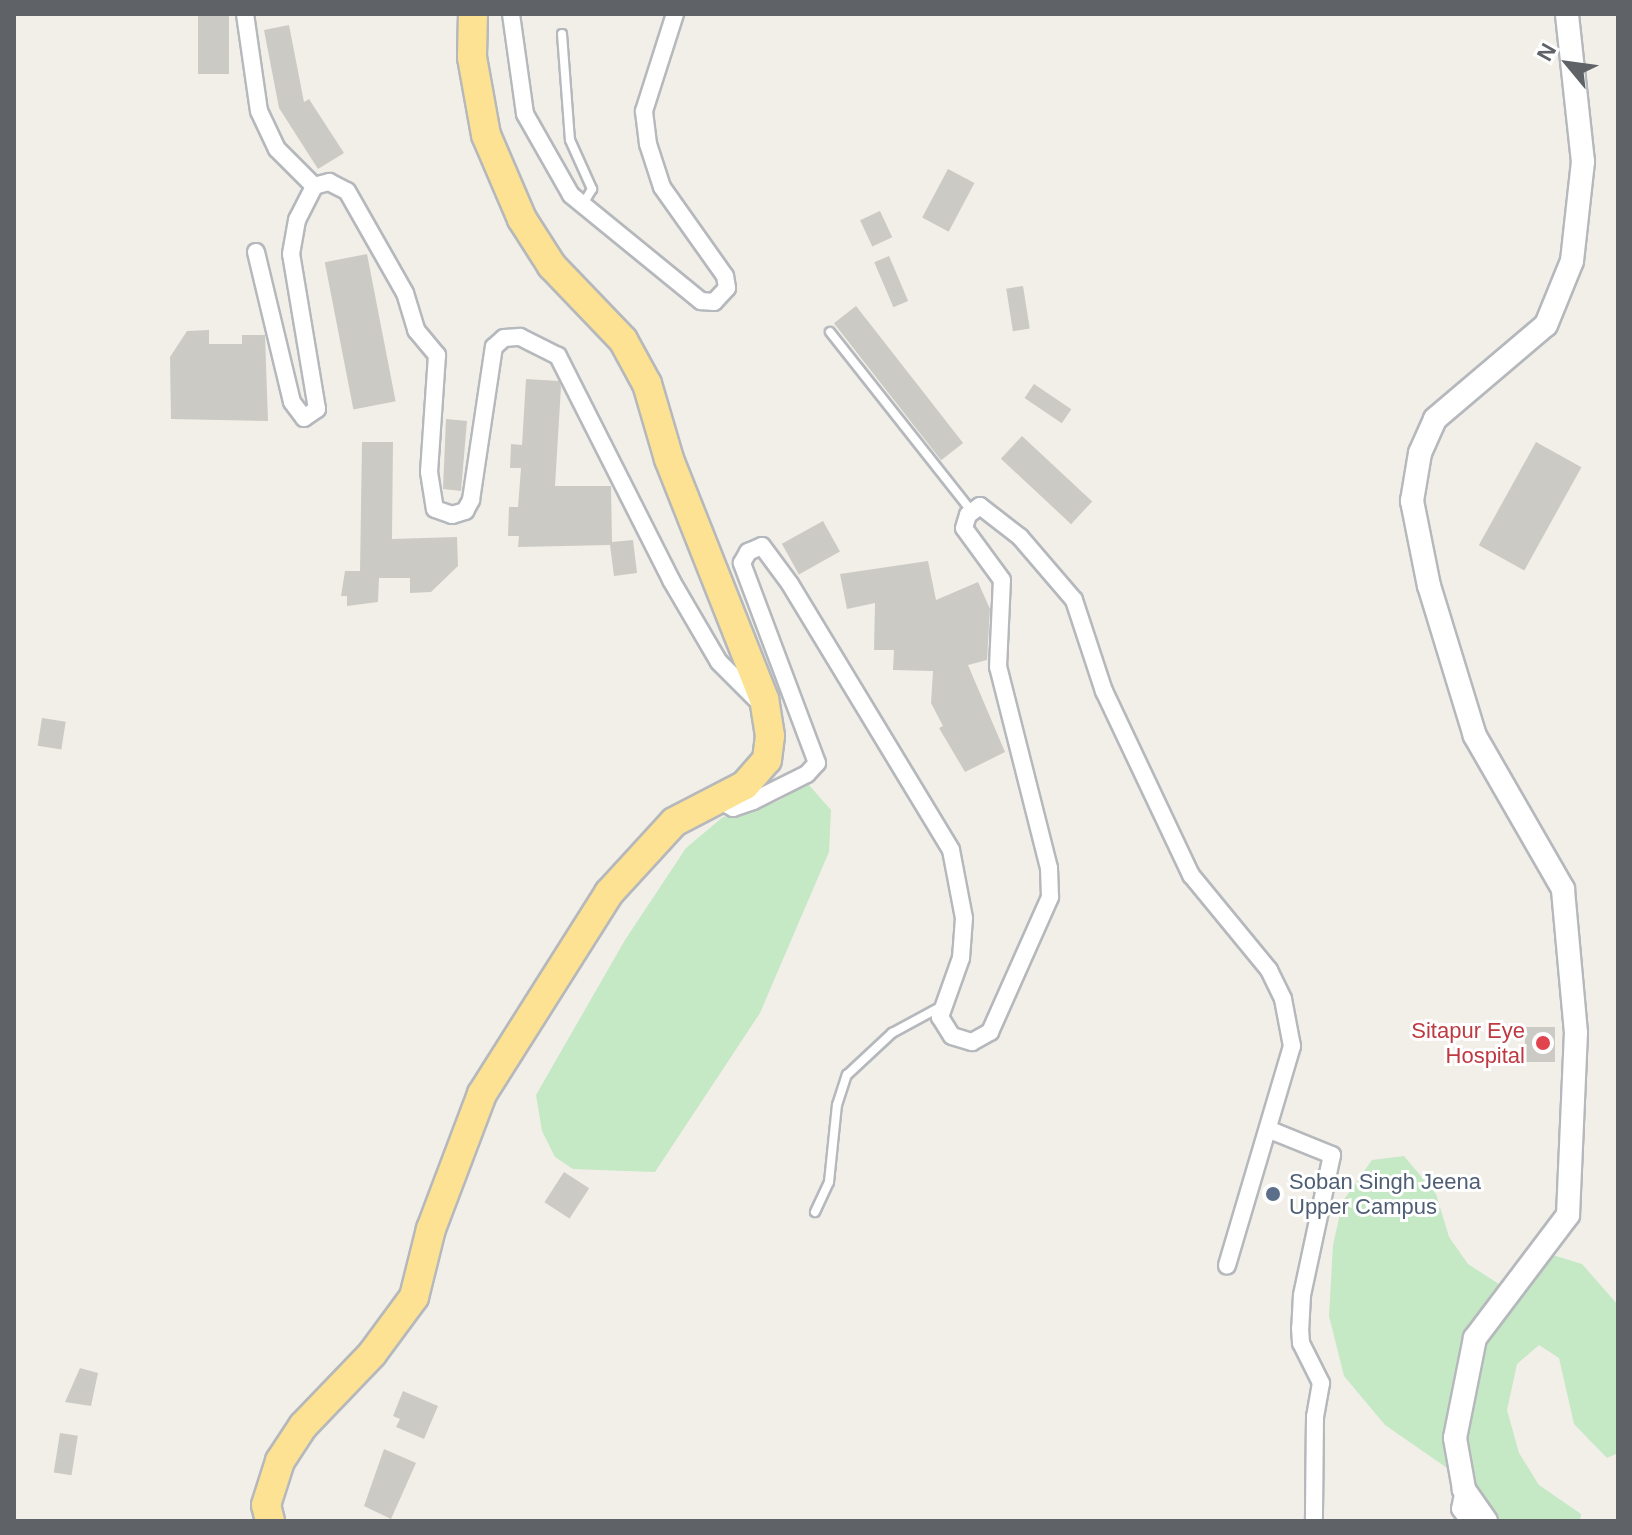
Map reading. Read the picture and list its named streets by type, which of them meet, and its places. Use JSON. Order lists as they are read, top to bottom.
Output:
{
  "places": ["Sitapur Eye Hospital", "Soban Singh Jeena Upper Campus"],
  "north": "top left"
}
